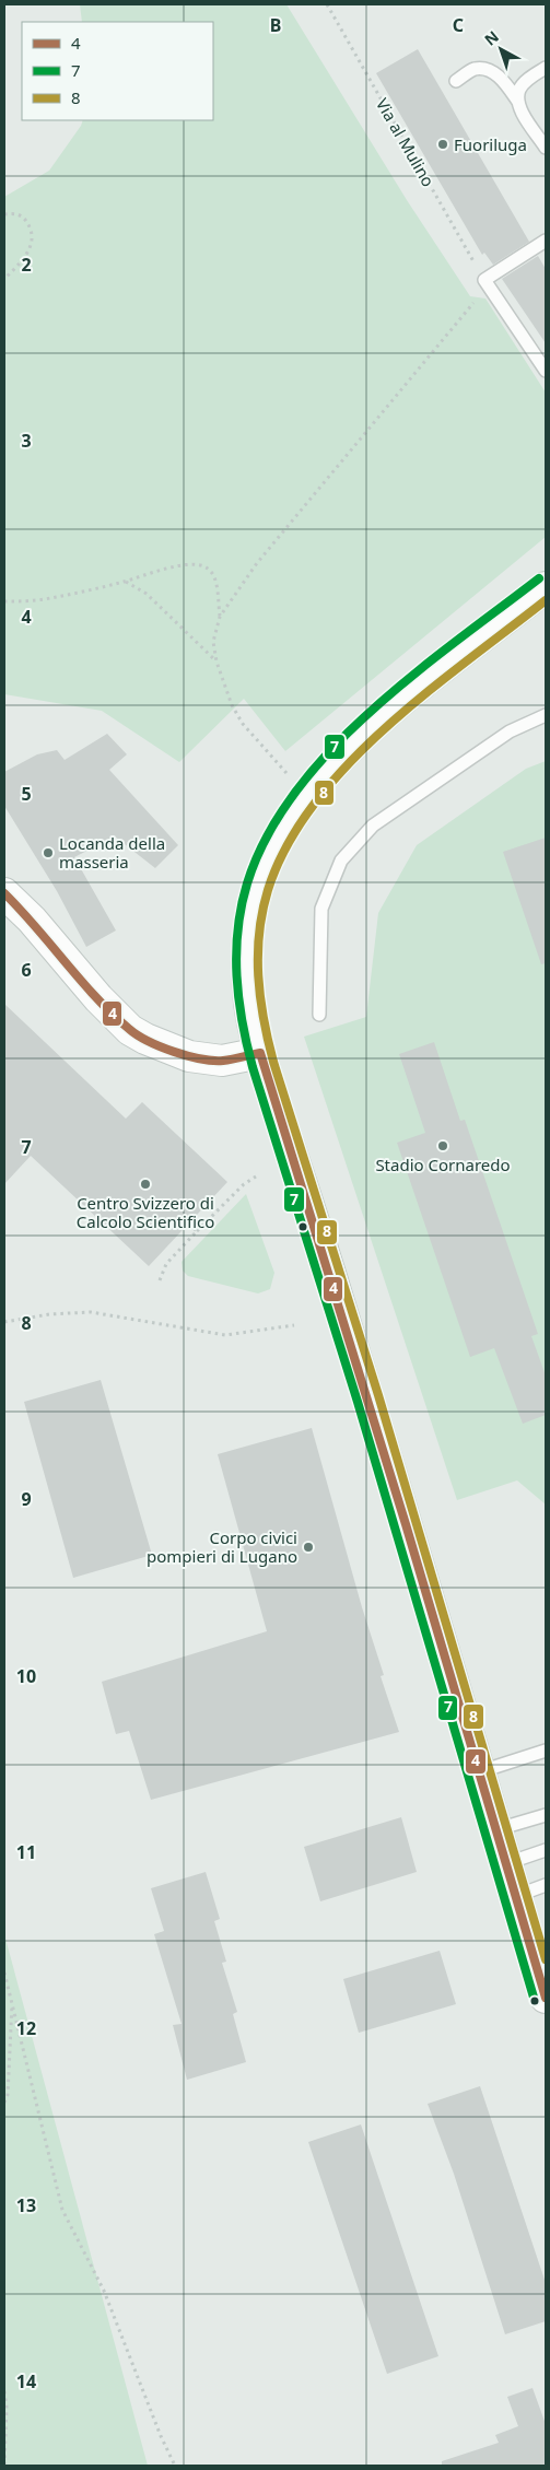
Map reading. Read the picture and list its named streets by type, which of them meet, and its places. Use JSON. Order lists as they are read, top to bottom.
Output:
{
  "streets": {
    "path": ["Via al Mulino"]
  },
  "places": [
    "Fuoriluga",
    "Locanda della masseria",
    "Stadio Cornaredo",
    "Centro Svizzero di Calcolo Scientifico",
    "Corpo civici pompieri di Lugano"
  ],
  "lines": ["transit line 7", "transit line 8", "transit line 4"],
  "legend": ["4", "7", "8"],
  "north": "top left",
  "grid": {
    "columns": ["B", "C"],
    "rows": [
      "2",
      "3",
      "4",
      "5",
      "6",
      "7",
      "8",
      "9",
      "10",
      "11",
      "12",
      "13",
      "14"
    ]
  }
}
